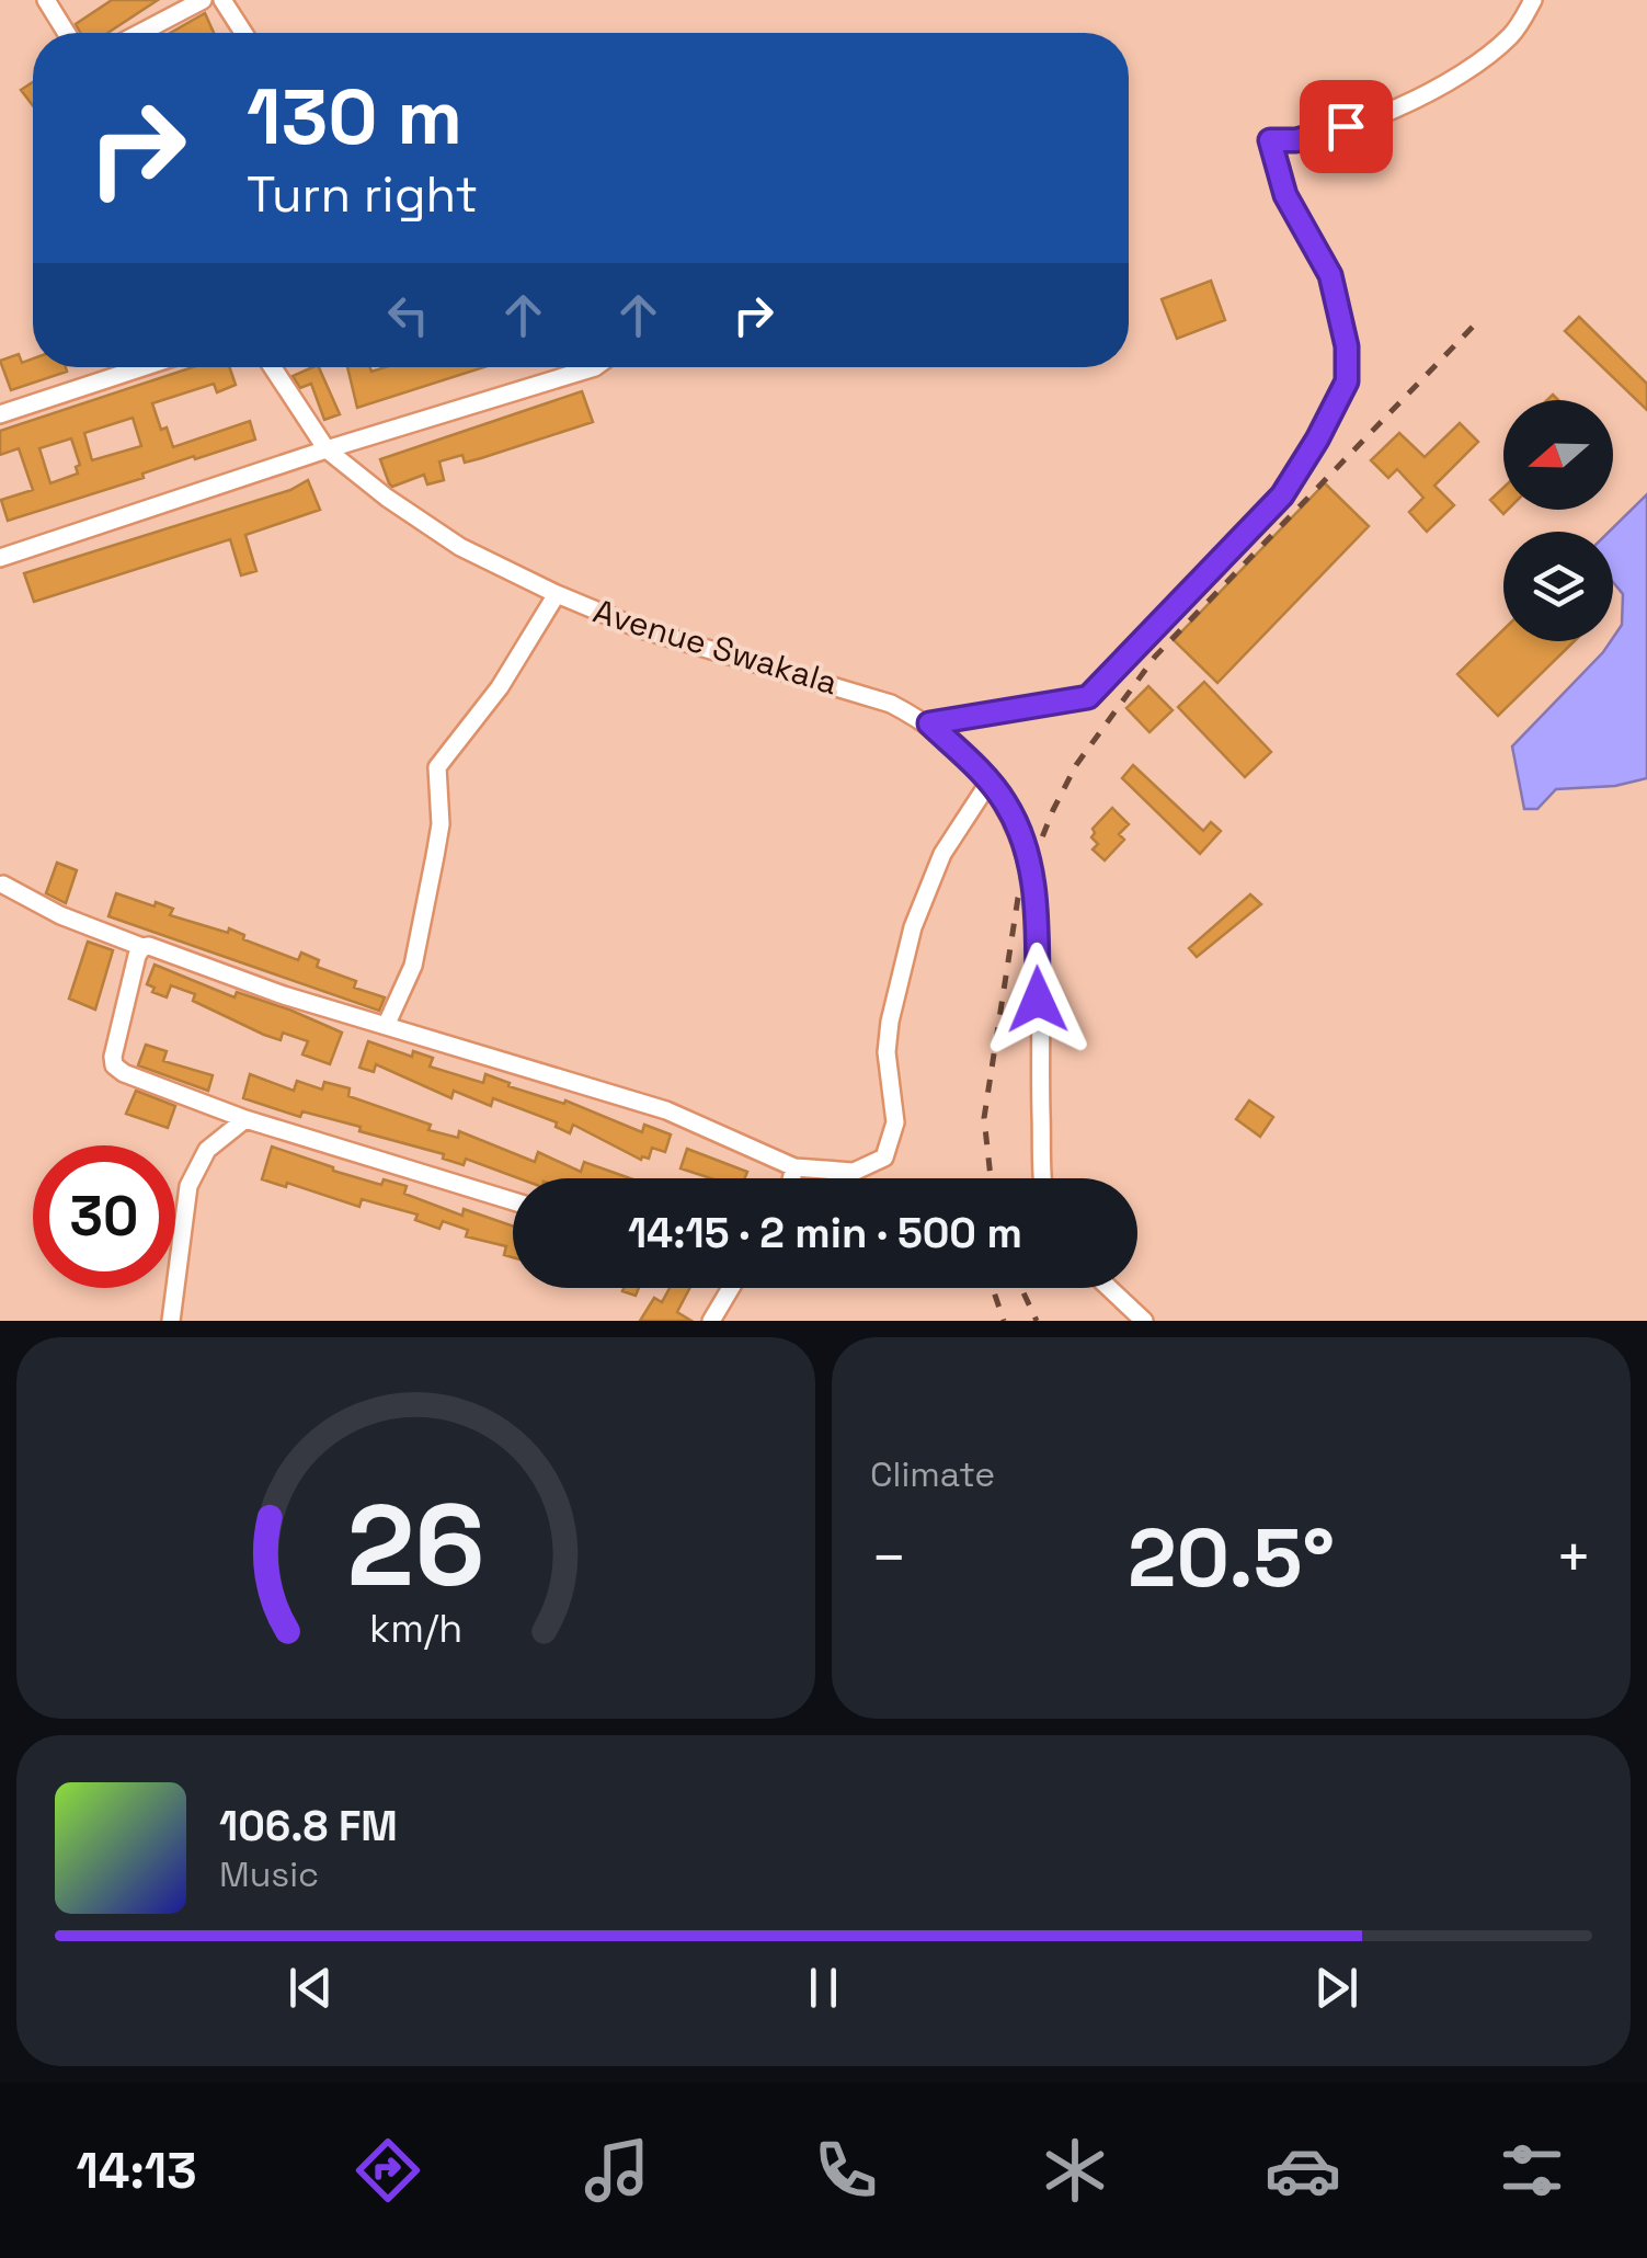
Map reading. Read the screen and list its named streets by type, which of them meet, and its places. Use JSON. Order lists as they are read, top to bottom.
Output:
{
  "streets": {
    "street": ["Avenue Swakala"]
  },
  "north": "left",
  "page": {
    "turn": ["130 m", "Turn right"],
    "limit": "30",
    "trip": "14:15 · 2 min · 500 m",
    "tile": "Climate",
    "heat": ["−", "20.5°", "+"],
    "song": ["106.8 FM", "Music"],
    "tabs": "14:13",
    "gauge": ["26", "km/h"]
  }
}
